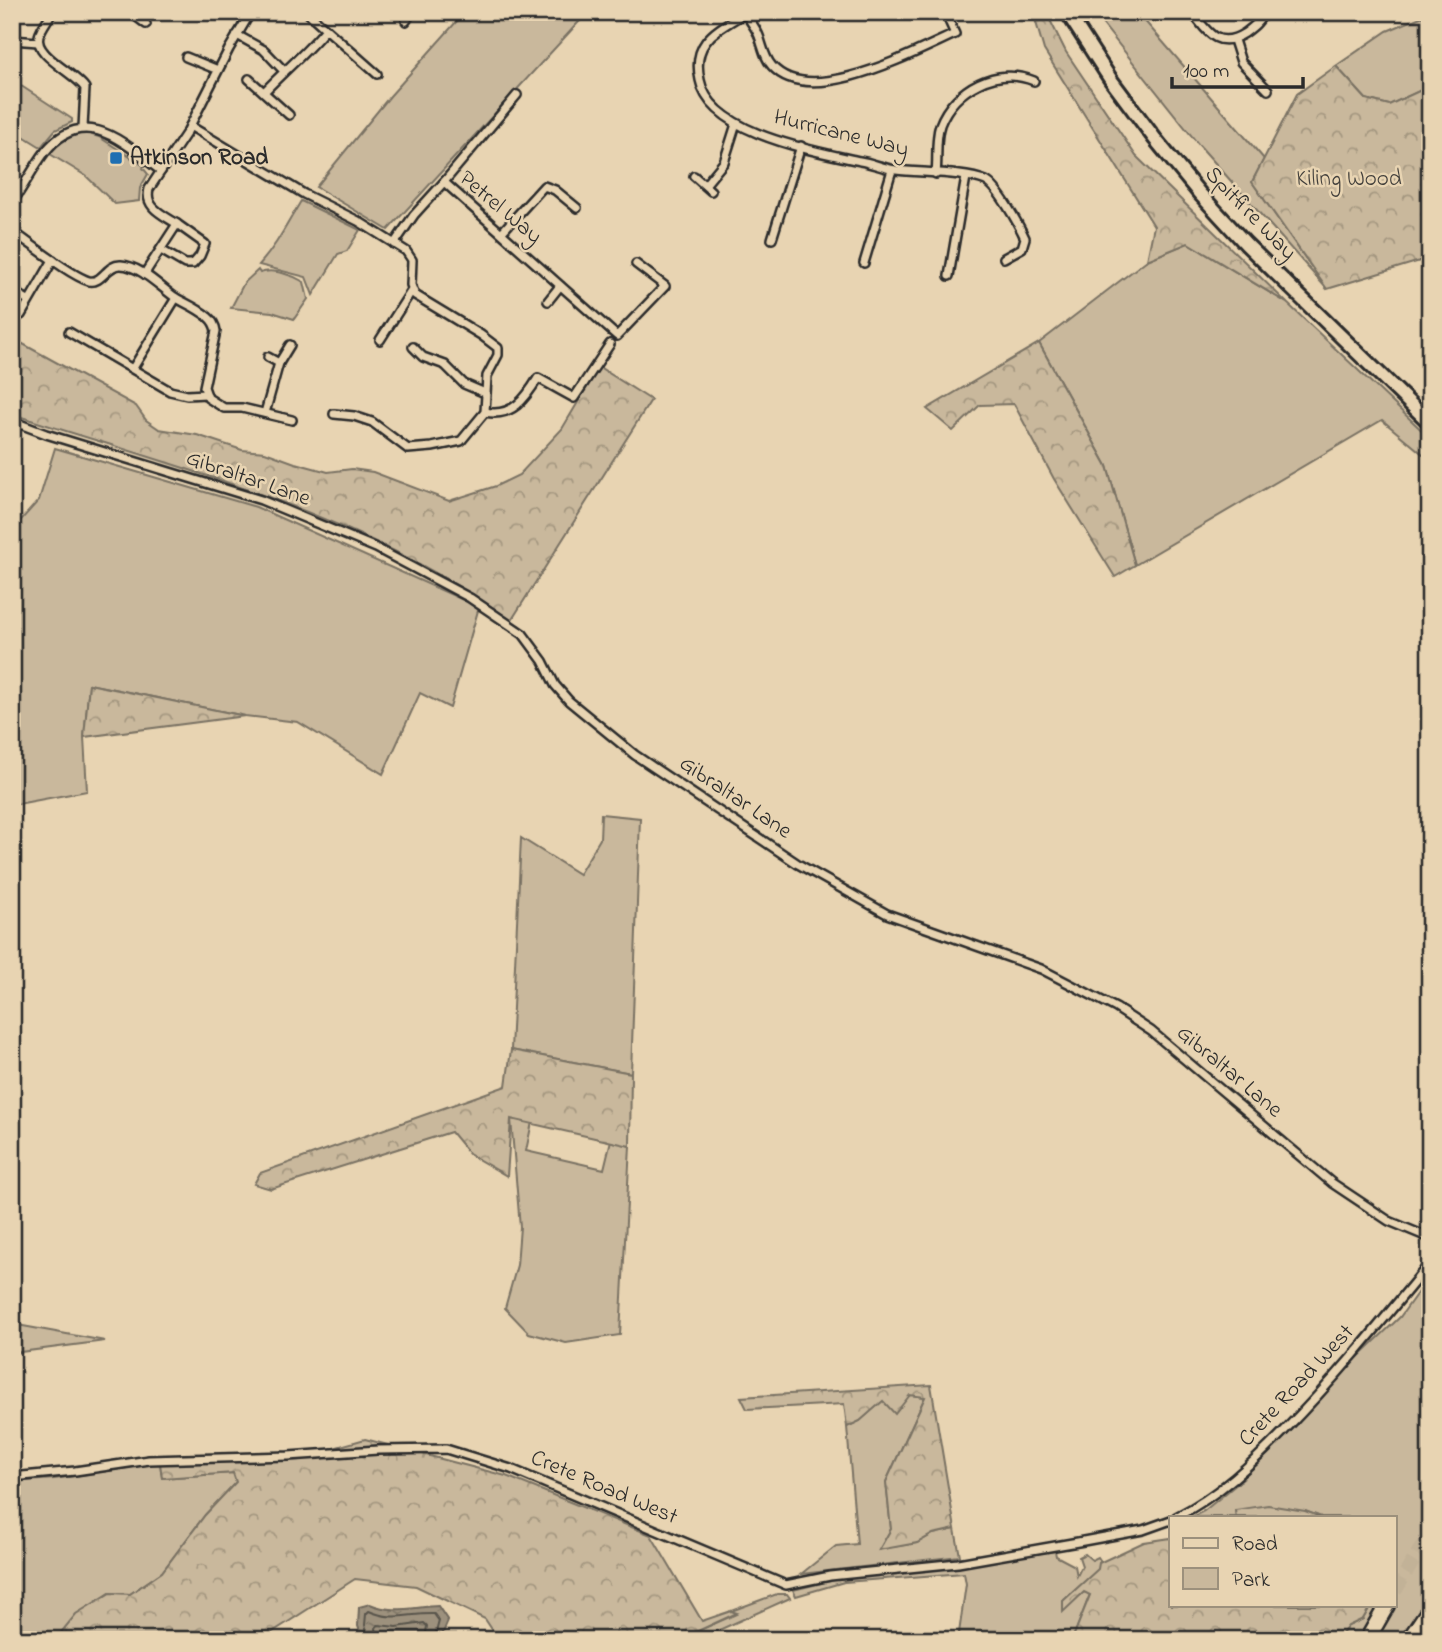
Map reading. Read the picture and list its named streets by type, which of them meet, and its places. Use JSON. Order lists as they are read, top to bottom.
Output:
{
  "streets": {
    "main road": ["Spitfire Way"],
    "street": [
      "Hurricane Way",
      "Petrel Way",
      "Gibraltar Lane",
      "Crete Road West"
    ]
  },
  "parks": ["Kiling Wood"],
  "places": {
    "transit": ["Atkinson Road"]
  },
  "legend": ["Road", "Park"],
  "scale_bar": "100 m"
}
